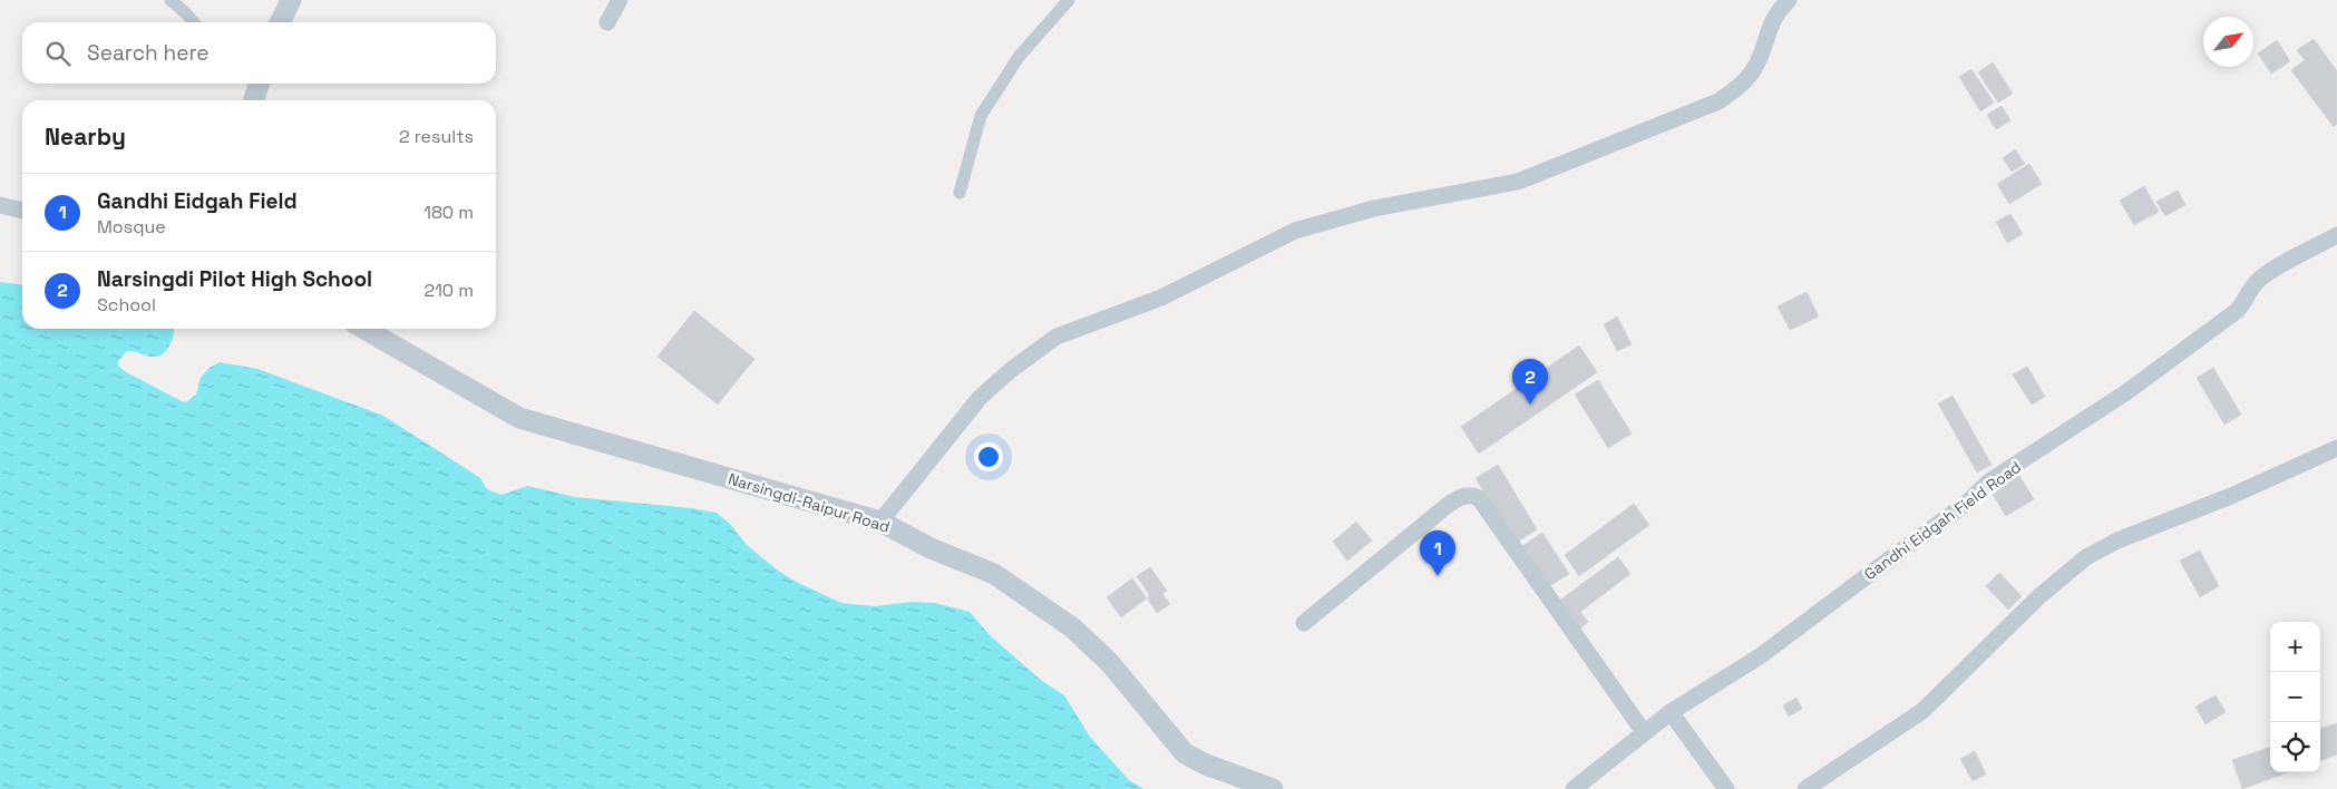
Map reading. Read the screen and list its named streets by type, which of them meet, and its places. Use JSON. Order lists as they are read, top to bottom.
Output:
{
  "streets": {
    "street": ["Narsingdi-Raipur Road", "Gandhi Eidgah Field Road"]
  },
  "north": "top right",
  "page": {
    "search": "Search here",
    "heading": ["Nearby", "2 results"],
    "list": [
      {
        "mark": "1",
        "name": "Gandhi Eidgah Field",
        "note": "Mosque",
        "value": "180 m"
      },
      {
        "mark": "2",
        "name": "Narsingdi Pilot High School",
        "note": "School",
        "value": "210 m"
      }
    ],
    "pins": ["2", "1"],
    "map_buttons": ["+", "−"]
  }
}
